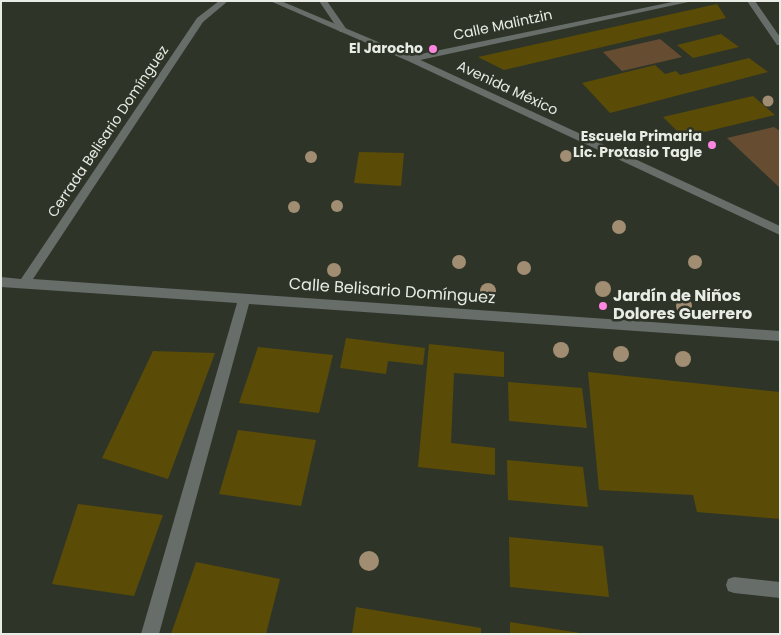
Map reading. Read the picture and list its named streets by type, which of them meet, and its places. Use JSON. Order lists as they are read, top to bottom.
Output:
{
  "streets": {
    "street": [
      "Calle Malintzin",
      "Avenida México",
      "Cerrada Belisario Domínguez",
      "Calle Belisario Domínguez"
    ]
  },
  "crossings": [
    ["Calle Malintzin", "Avenida México"],
    ["Cerrada Belisario Domínguez", "Calle Belisario Domínguez"]
  ],
  "places": ["El Jarocho", "Escuela Primaria Lic. Protasio Tagle", "Jardín de Niños Dolores Guerrero"]
}
